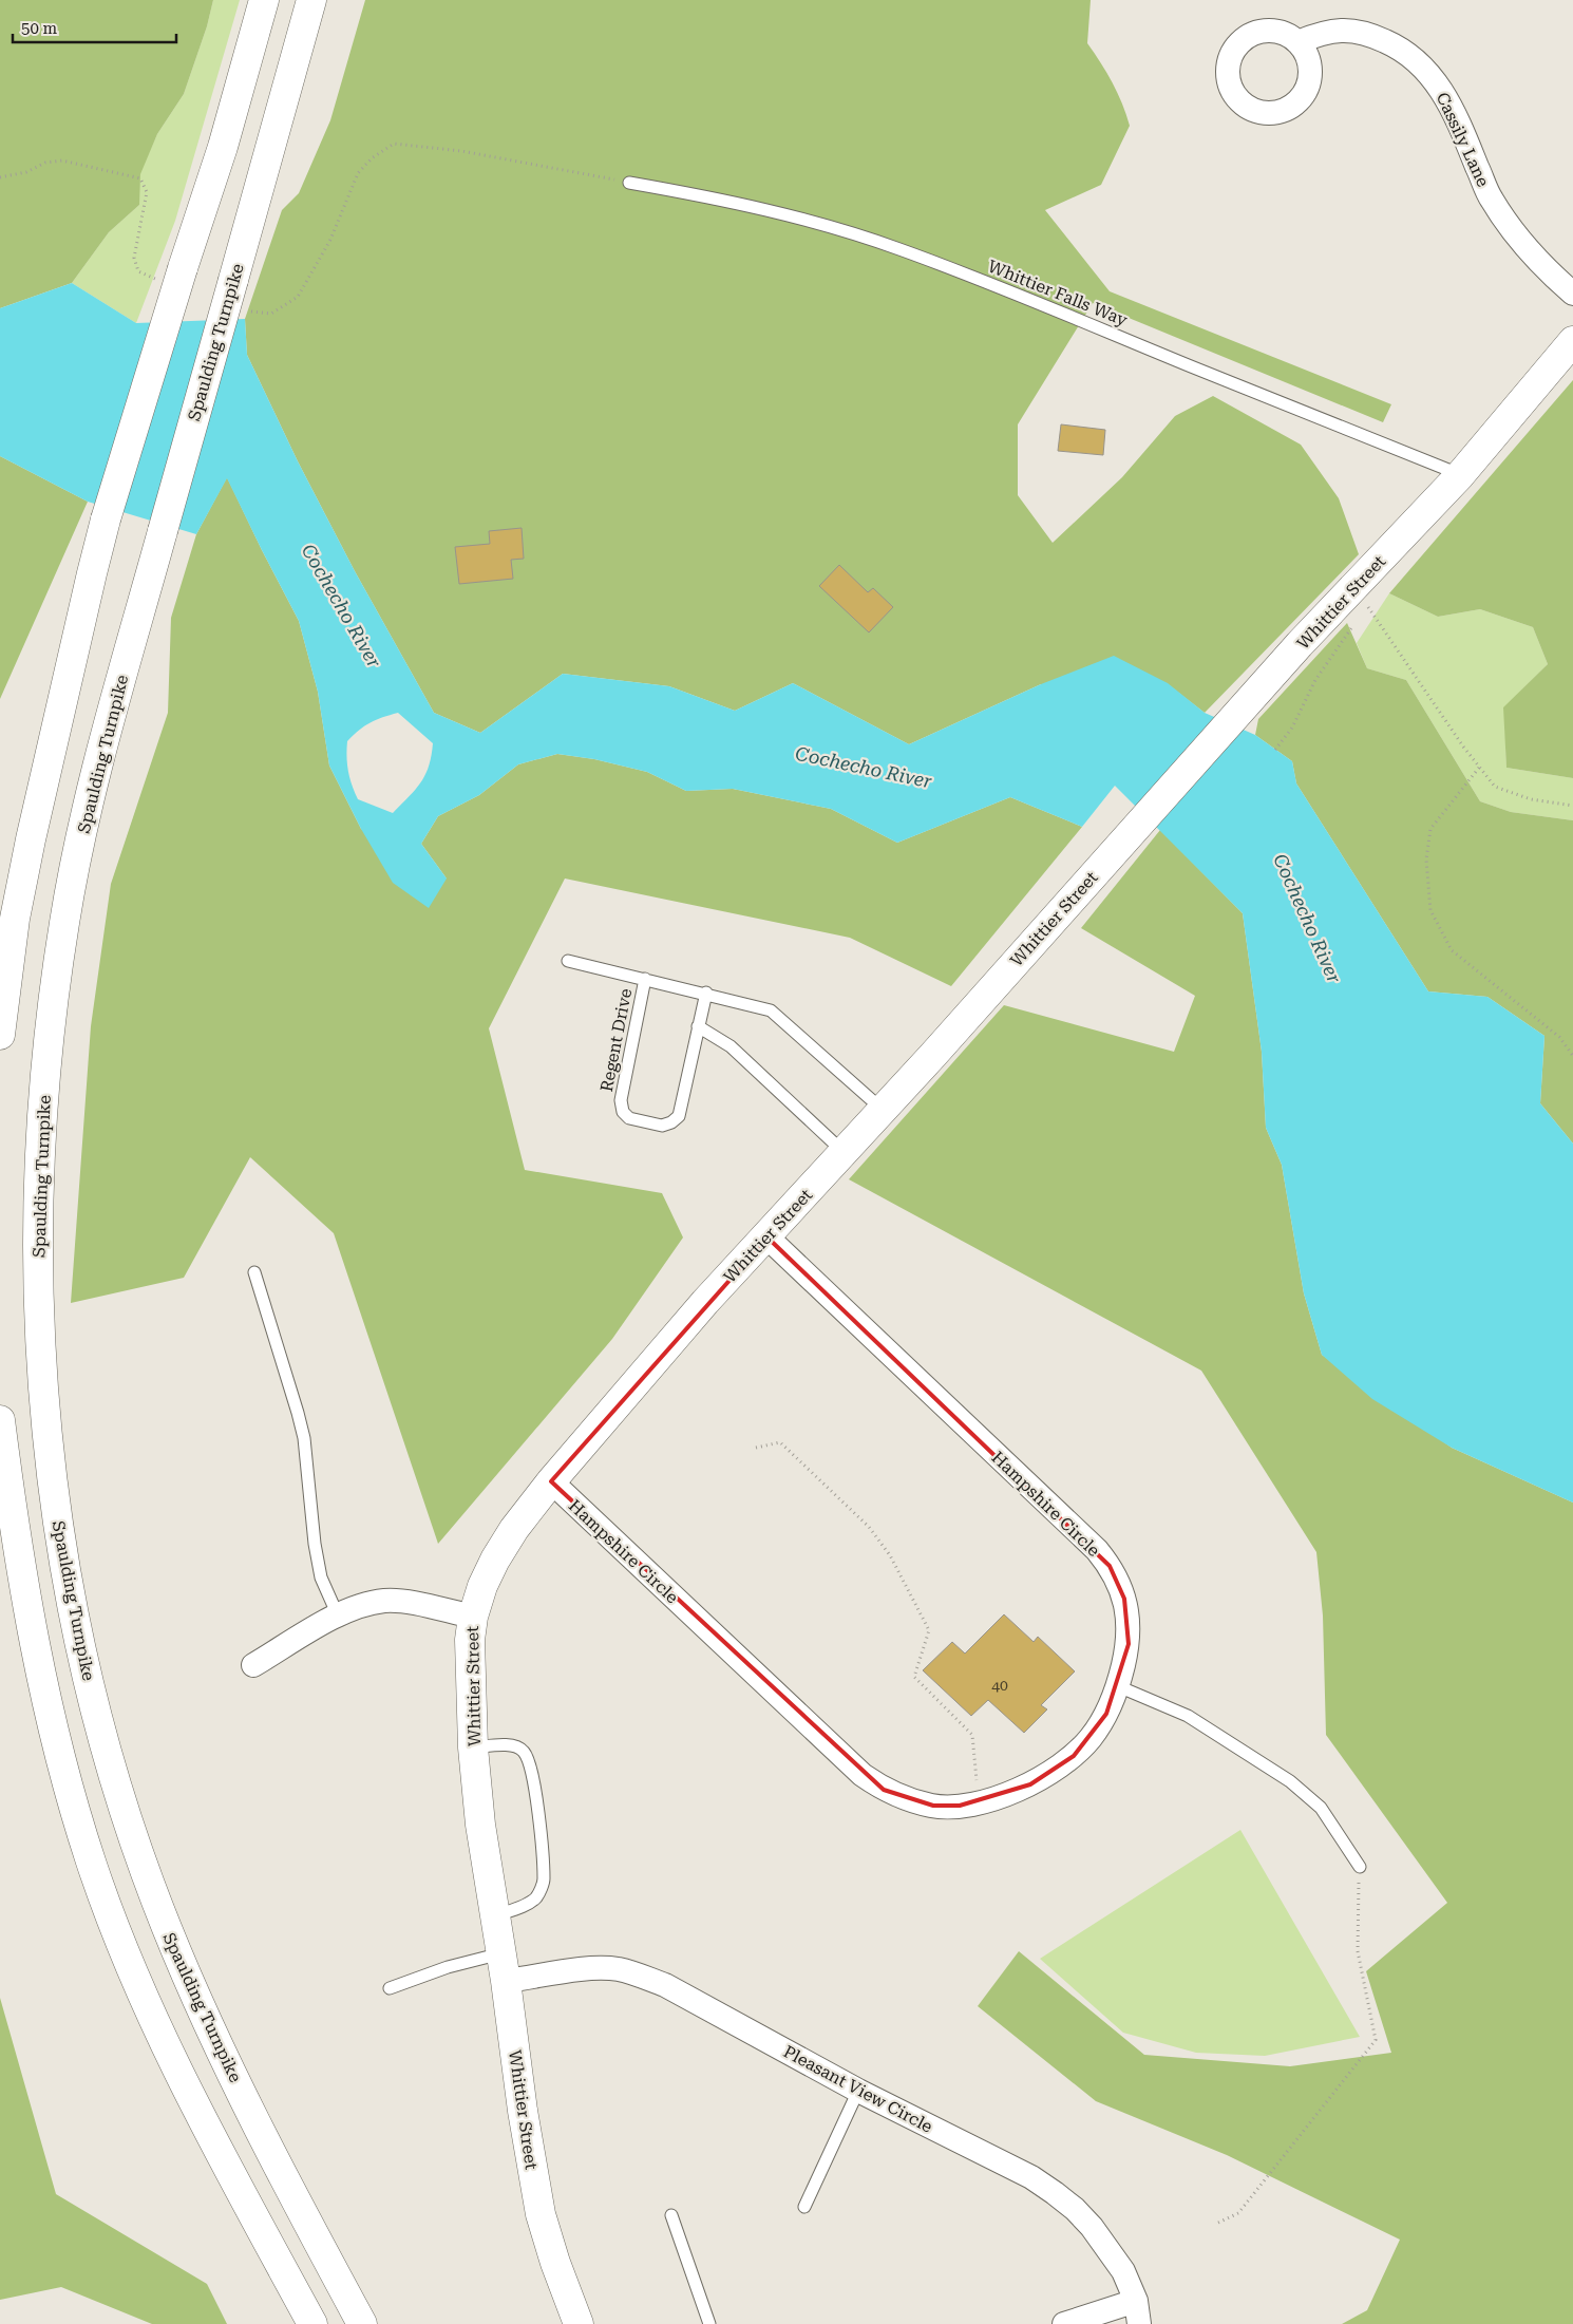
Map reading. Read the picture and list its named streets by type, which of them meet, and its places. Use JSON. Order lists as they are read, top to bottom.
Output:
{
  "streets": {
    "main road": ["Spaulding Turnpike", "Whittier Street"],
    "street": ["Cassily Lane", "Hampshire Circle", "Pleasant View Circle"],
    "lane": ["Whittier Falls Way", "Regent Drive"]
  },
  "crossings": [
    ["Whittier Falls Way", "Whittier Street"],
    ["Whittier Street", "Regent Drive"],
    ["Whittier Street", "Hampshire Circle"],
    ["Whittier Street", "Pleasant View Circle"]
  ],
  "water": ["Cochecho River"],
  "house_numbers": ["40"],
  "scale_bar": "50 m"
}
